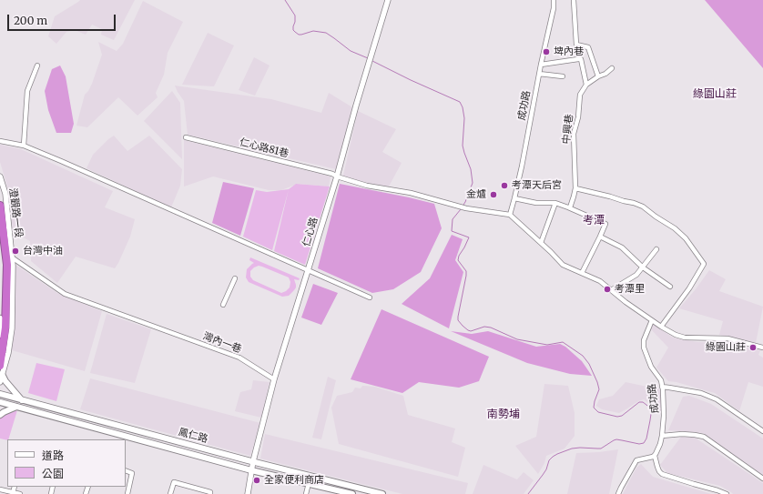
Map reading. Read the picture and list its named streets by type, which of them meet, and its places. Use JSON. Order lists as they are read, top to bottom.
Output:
{
  "streets": {
    "main road": ["鳳仁路"],
    "street": [
      "成功路",
      "中興巷",
      "仁心路81巷",
      "澄觀路一段",
      "仁心路",
      "灣內一巷"
    ]
  },
  "crossings": [
    ["仁心路81巷", "仁心路"],
    ["澄觀路一段", "灣內一巷"],
    ["仁心路", "灣內一巷"],
    ["仁心路", "鳳仁路"]
  ],
  "districts": ["綠園山莊", "考潭", "南勢埔"],
  "places": [
    "埤內巷",
    "考潭天后宮",
    "金爐",
    "台灣中油",
    "考潭里",
    "綠園山莊",
    "全家便利商店"
  ],
  "legend": ["道路", "公園"],
  "scale_bar": "200 m"
}
